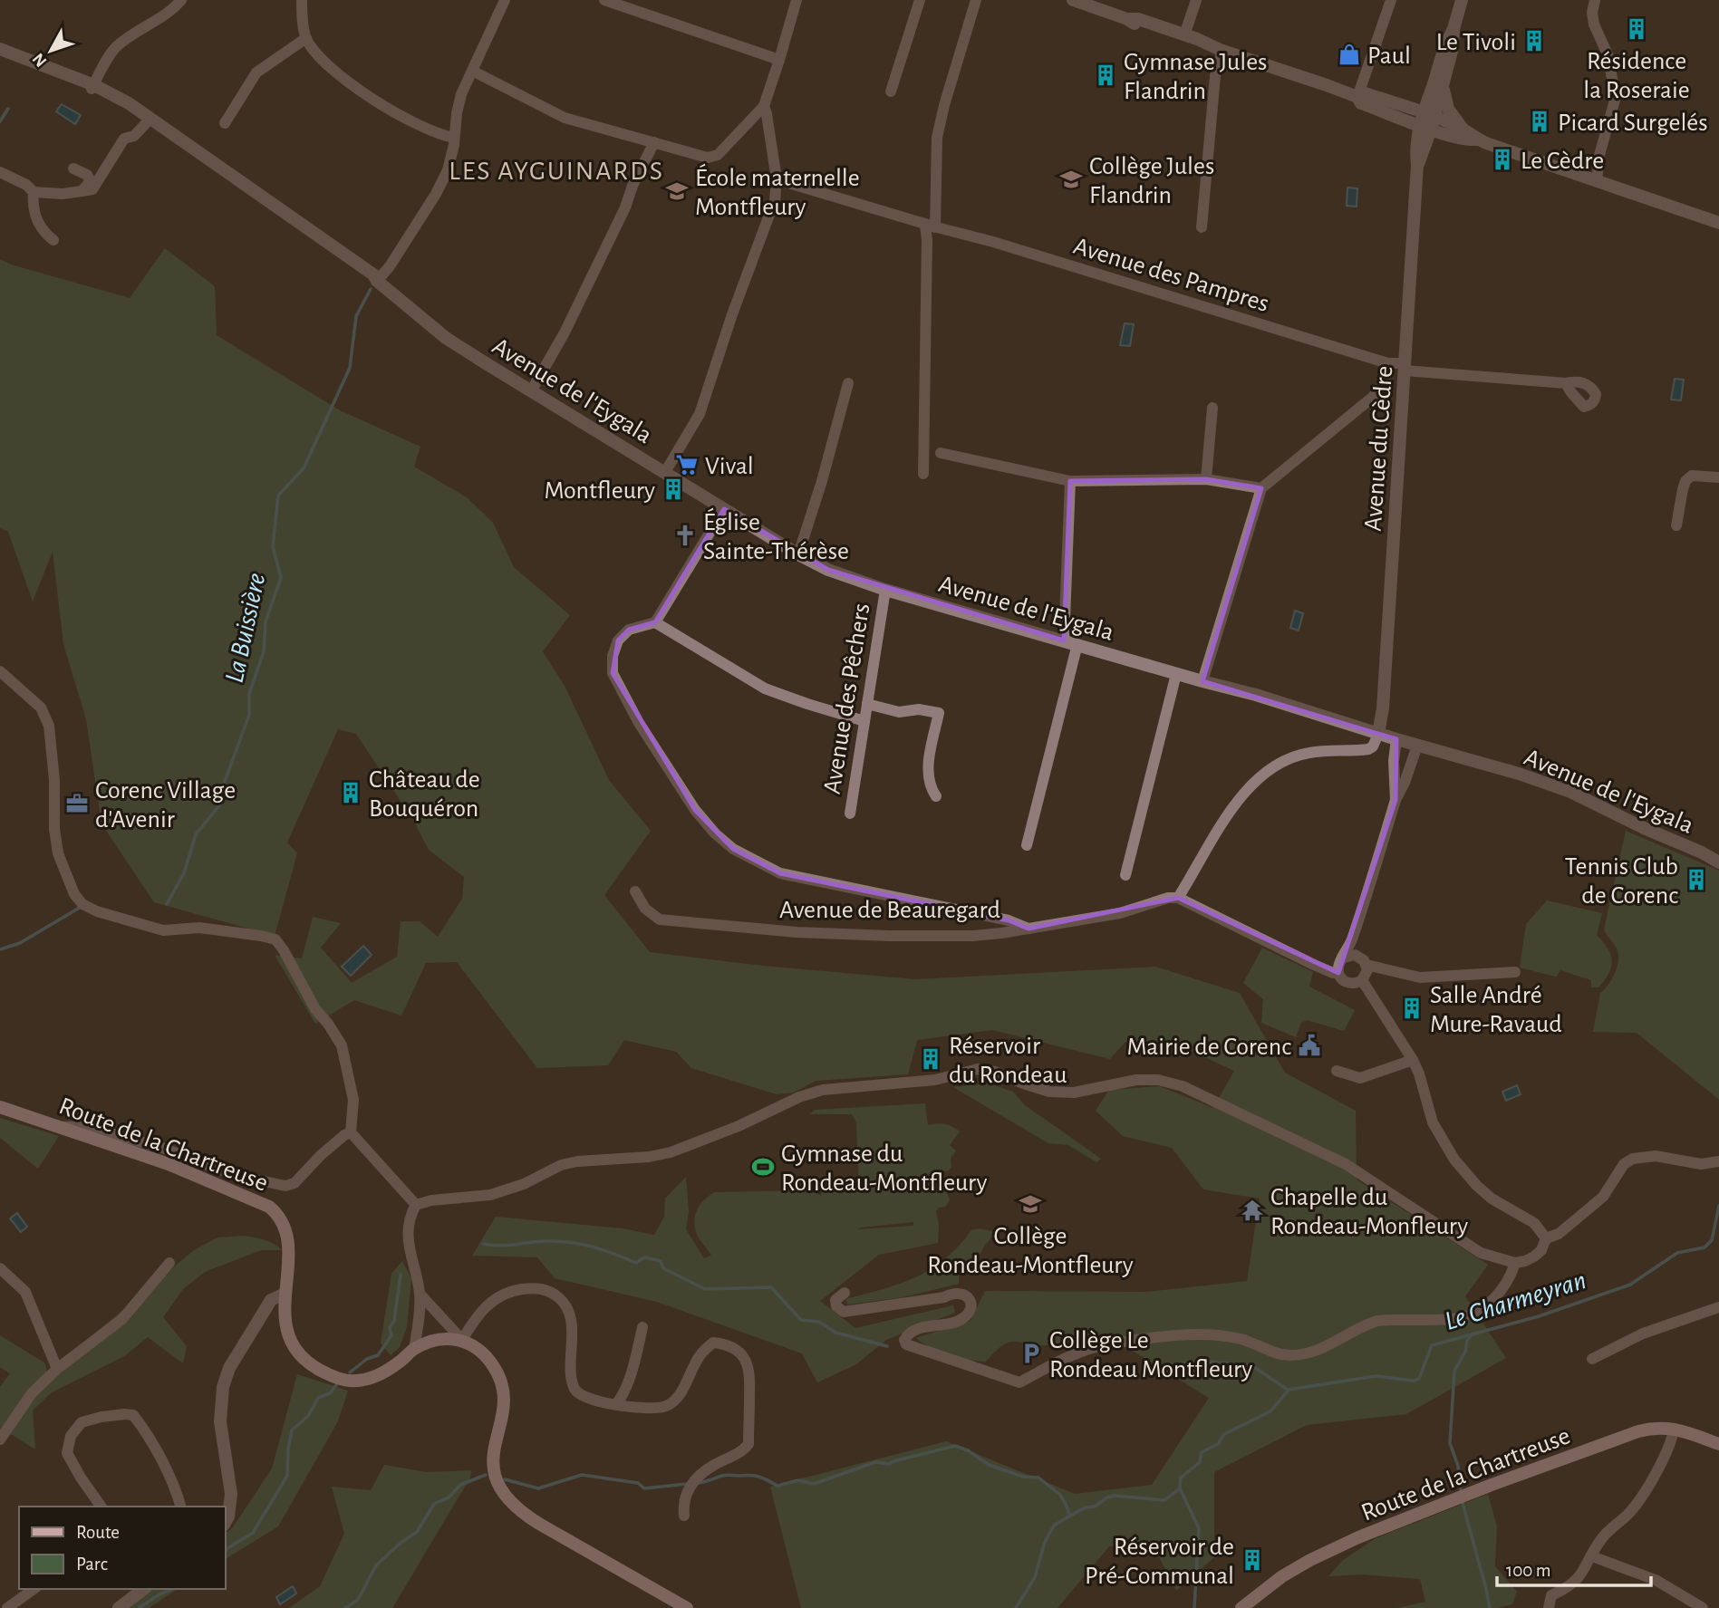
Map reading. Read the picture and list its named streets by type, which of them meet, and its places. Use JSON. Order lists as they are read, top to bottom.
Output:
{
  "streets": {
    "main road": ["Route de la Chartreuse"],
    "street": [
      "Avenue des Pampres",
      "Avenue de l'Eygala",
      "Avenue du Cèdre",
      "Avenue des Pêchers",
      "Avenue de Beauregard"
    ]
  },
  "crossings": [
    ["Avenue des Pampres", "Avenue du Cèdre"],
    ["Avenue de l'Eygala", "Avenue du Cèdre"],
    ["Avenue de l'Eygala", "Avenue des Pêchers"]
  ],
  "districts": ["LES AYGUINARDS"],
  "water": ["La Buissière", "Le Charmeyran"],
  "places": {
    "building": [
      "Résidence la Roseraie",
      "Le Tivoli",
      "Gymnase Jules Flandrin",
      "Picard Surgelés",
      "Le Cèdre",
      "Montfleury",
      "Château de Bouquéron",
      "Tennis Club de Corenc",
      "Salle André Mure-Ravaud",
      "Réservoir du Rondeau",
      "Réservoir de Pré-Communal"
    ],
    "shop": ["Paul"],
    "school or university": ["Collège Jules Flandrin", "École maternelle Montfleury", "Collège Rondeau-Montfleury"],
    "supermarket": ["Vival"],
    "church": ["Église Sainte-Thérèse"],
    "office": ["Corenc Village d'Avenir"],
    "public building": ["Mairie de Corenc"],
    "sports": ["Gymnase du Rondeau-Montfleury"],
    "temple": ["Chapelle du Rondeau-Monfleury"],
    "parking": ["Collège Le Rondeau Montfleury"]
  },
  "legend": ["Route", "Parc"],
  "scale_bar": "100 m",
  "north": "bottom left"
}
